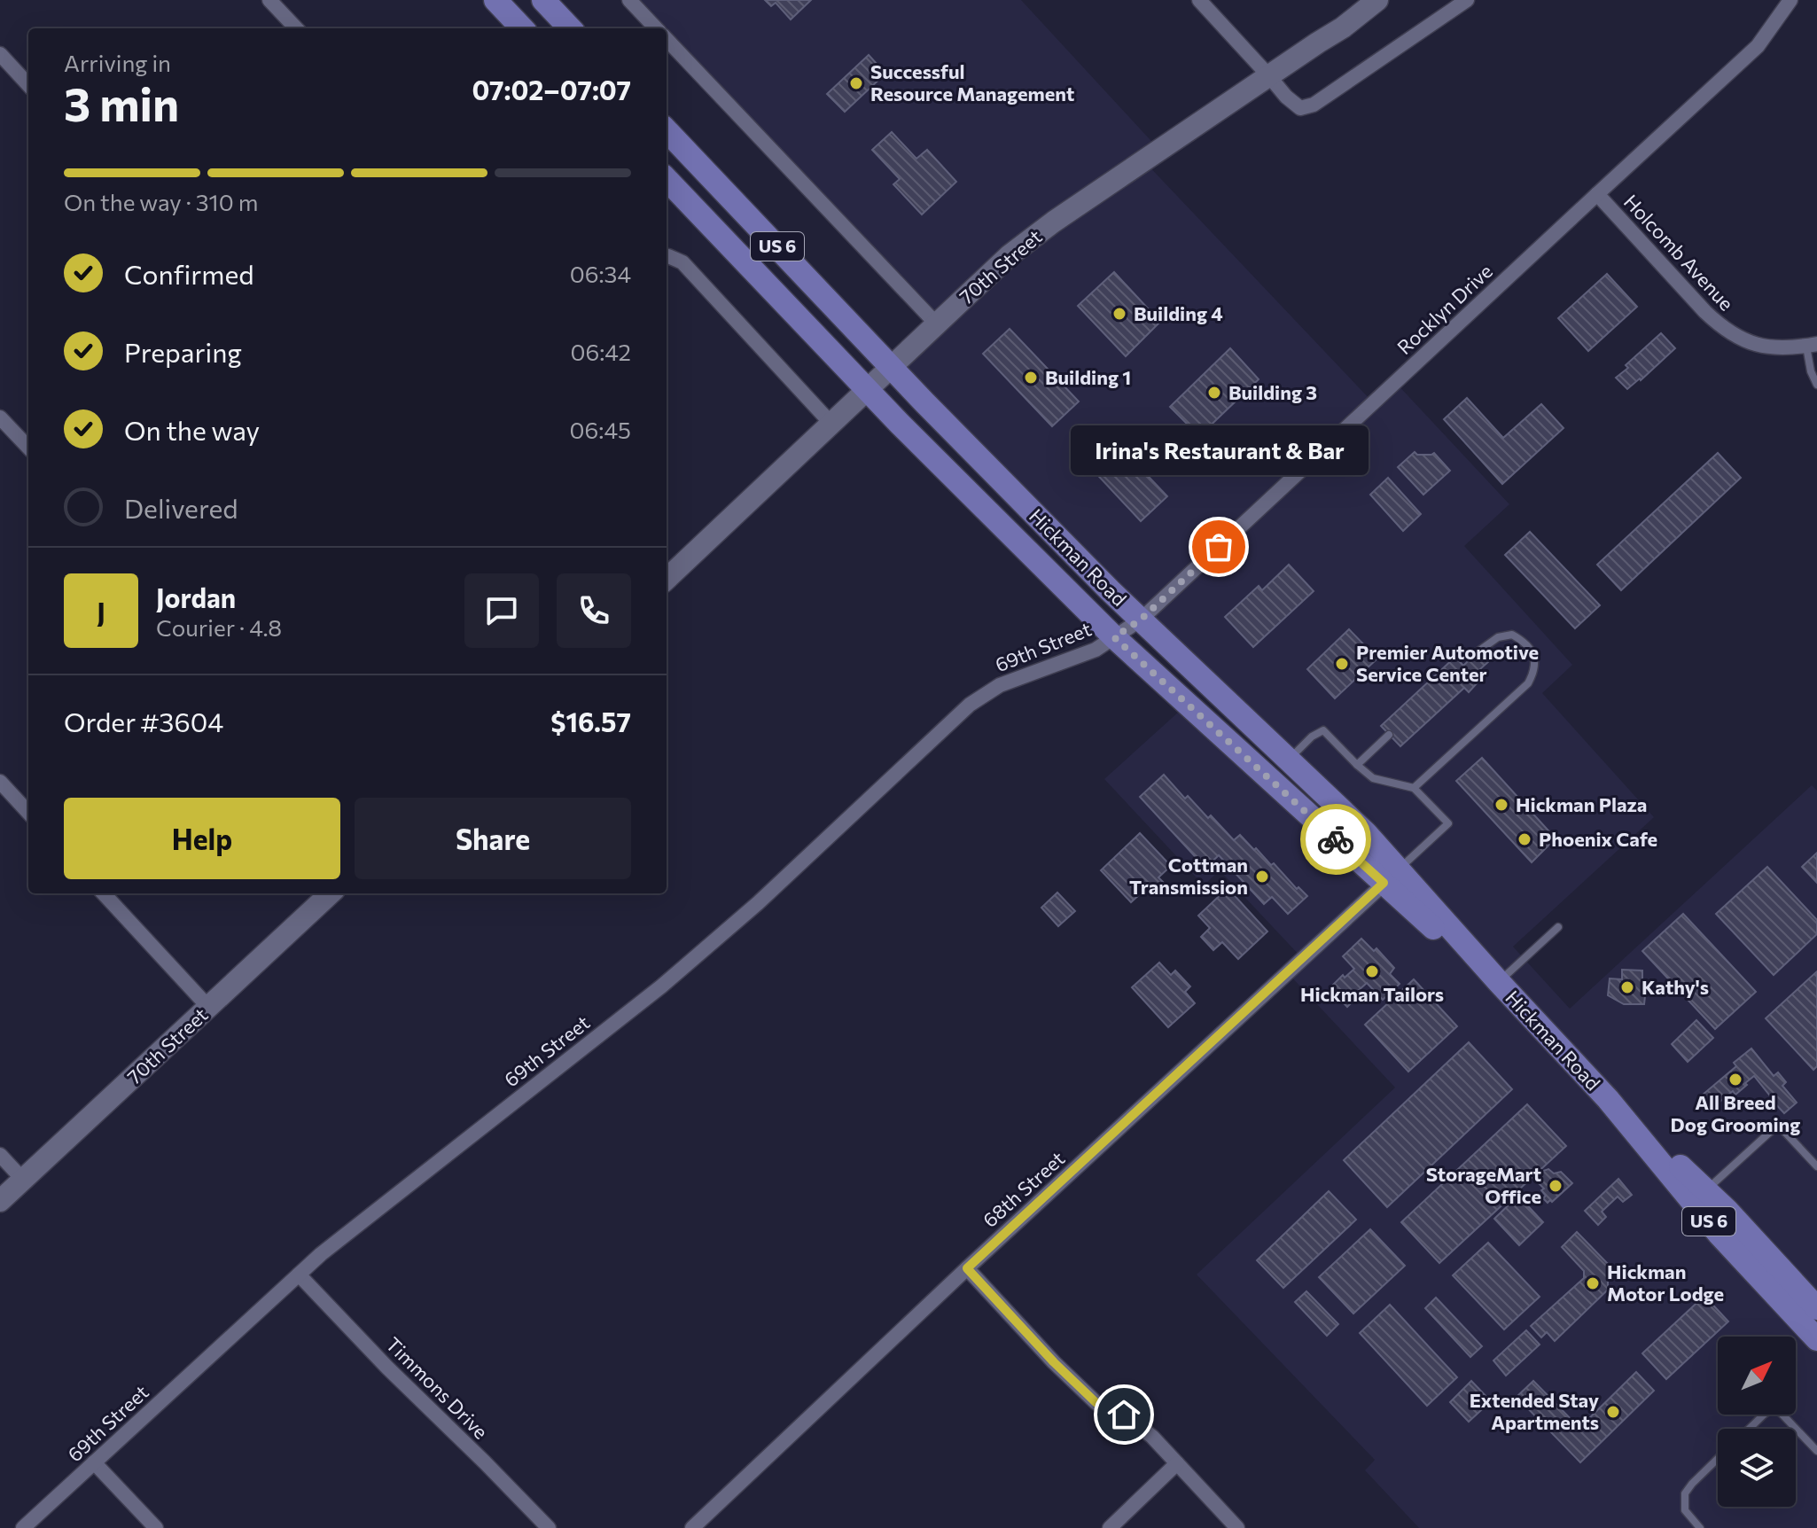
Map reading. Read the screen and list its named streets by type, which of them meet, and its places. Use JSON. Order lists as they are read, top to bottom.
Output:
{
  "streets": {
    "main road": ["US 6", "Hickman Road"],
    "street": [
      "Holcomb Avenue",
      "70th Street",
      "Rocklyn Drive",
      "69th Street",
      "68th Street",
      "Timmons Drive"
    ]
  },
  "crossings": [
    ["Holcomb Avenue", "Rocklyn Drive"],
    ["70th Street", "Hickman Road"],
    ["Rocklyn Drive", "Hickman Road"],
    ["Rocklyn Drive", "69th Street"],
    ["Hickman Road", "69th Street"],
    ["Hickman Road", "68th Street"],
    ["69th Street", "Timmons Drive"]
  ],
  "places": [
    "Successful Resource Management",
    "Building 4",
    "Building 1",
    "Building 3",
    "Irina's Restaurant & Bar",
    "Premier Automotive Service Center",
    "Hickman Plaza",
    "Phoenix Cafe",
    "Cottman Transmission",
    "Hickman Tailors",
    "Kathy's",
    "All Breed Dog Grooming",
    "StorageMart Office",
    "Hickman Motor Lodge",
    "Extended Stay Apartments"
  ],
  "north": "top right",
  "page": {
    "heading": ["3 min", "Arriving in", "07:02–07:07"],
    "panel": [
      "Jordan",
      "Courier · 4.8",
      "Order #3604",
      "$16.57"
    ],
    "bar": "On the way · 310 m",
    "list": [
      ["Confirmed", "06:34"],
      ["Preparing", "06:42"],
      ["On the way", "06:45"],
      "Delivered"
    ],
    "bubble": "Irina's Restaurant & Bar",
    "round": "J",
    "buttons": ["Help", "Share"]
  }
}
